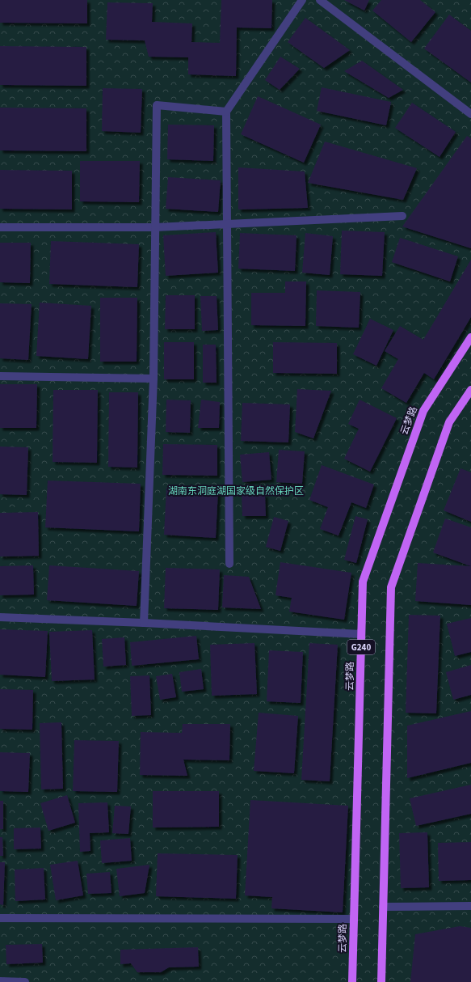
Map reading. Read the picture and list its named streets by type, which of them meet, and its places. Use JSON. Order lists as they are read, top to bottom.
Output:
{
  "streets": {
    "main road": ["云梦路", "G240"]
  },
  "parks": ["湖南东洞庭湖国家级自然保护区"]
}
